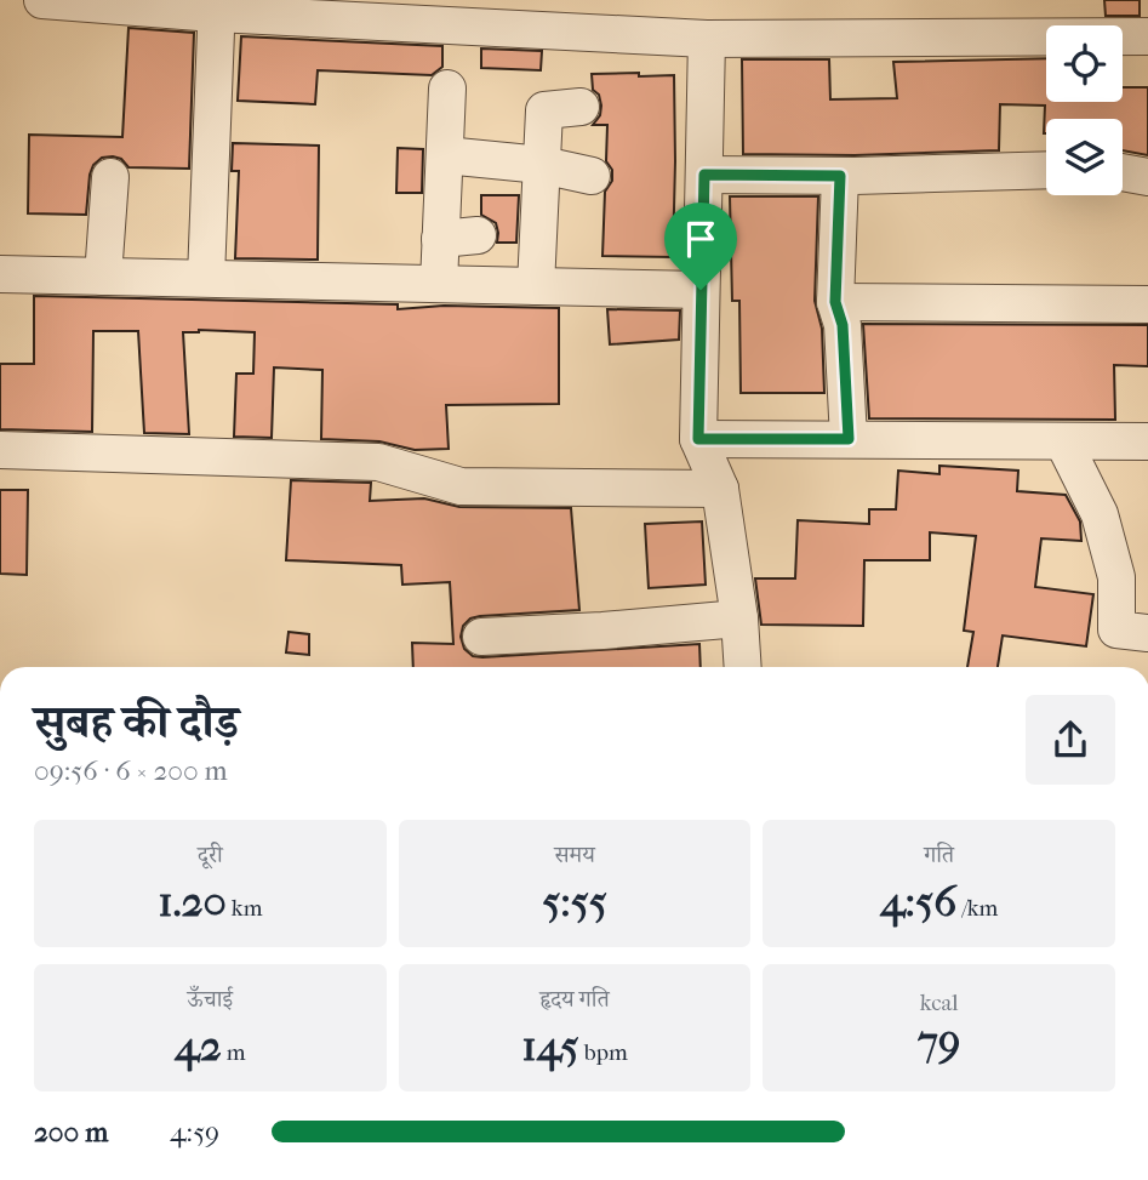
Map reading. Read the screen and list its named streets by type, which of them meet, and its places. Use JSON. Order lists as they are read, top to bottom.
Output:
{
  "page": {
    "heading": ["सुबह की दौड़", "09:56 · 6 × 200 m"],
    "stats": [
      ["दूरी", "1.20 km"],
      ["समय", "5:55"],
      ["गति", "4:56 /km"],
      ["ऊँचाई", "42 m"],
      ["हृदय गति", "145 bpm"],
      ["kcal", "79"]
    ],
    "list": [
      {
        "name": "200 m",
        "note": "4:59"
      }
    ]
  }
}
